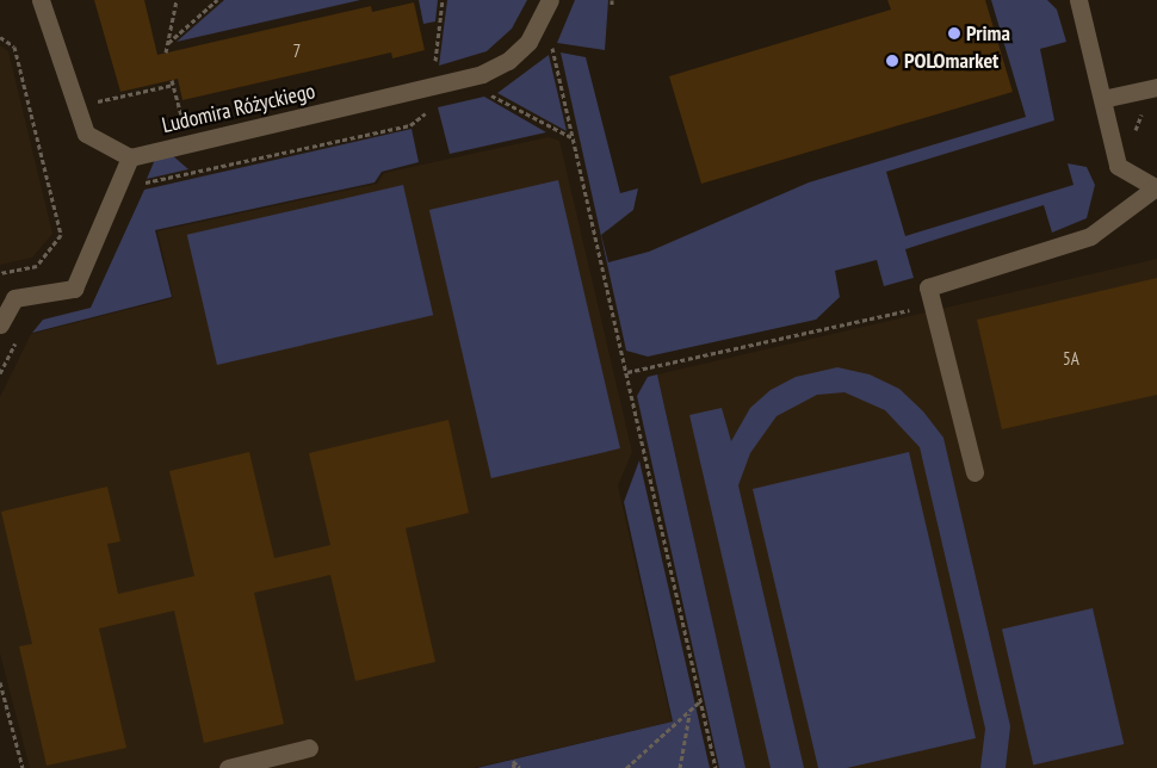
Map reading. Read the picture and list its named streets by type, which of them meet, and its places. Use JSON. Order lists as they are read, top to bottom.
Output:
{
  "streets": {
    "street": ["Ludomira Różyckiego"]
  },
  "places": ["Prima", "POLOmarket"],
  "house_numbers": ["7", "5A"]
}
